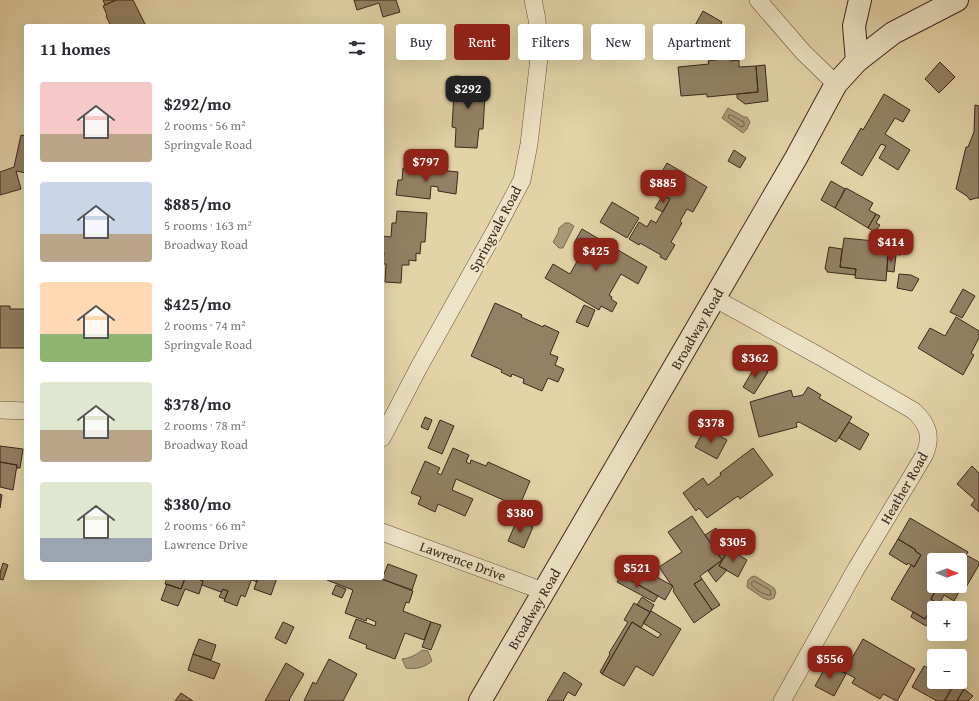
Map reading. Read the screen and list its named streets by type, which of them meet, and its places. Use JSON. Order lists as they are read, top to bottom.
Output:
{
  "streets": {
    "street": [
      "Springvale Road",
      "Broadway Road",
      "Heather Road",
      "Lawrence Drive"
    ]
  },
  "crossings": [
    ["Broadway Road", "Heather Road"],
    ["Broadway Road", "Lawrence Drive"]
  ],
  "north": "right",
  "page": {
    "chip": [
      "Buy",
      "Rent",
      "Filters",
      "New",
      "Apartment"
    ],
    "heading": "11 homes",
    "list": [
      {
        "name": "$292/mo",
        "note": "2 rooms · 56 m² · Springvale Road"
      },
      {
        "name": "$885/mo",
        "note": "5 rooms · 163 m² · Broadway Road"
      },
      {
        "name": "$425/mo",
        "note": "2 rooms · 74 m² · Springvale Road"
      },
      {
        "name": "$378/mo",
        "note": "2 rooms · 78 m² · Broadway Road"
      },
      {
        "name": "$380/mo",
        "note": "2 rooms · 66 m² · Lawrence Drive"
      }
    ],
    "price": [
      "$292",
      "$797",
      "$885",
      "$414",
      "$425",
      "$362",
      "$378",
      "$380",
      "$305",
      "$521",
      "$556"
    ],
    "map_buttons": ["+", "−"]
  }
}
